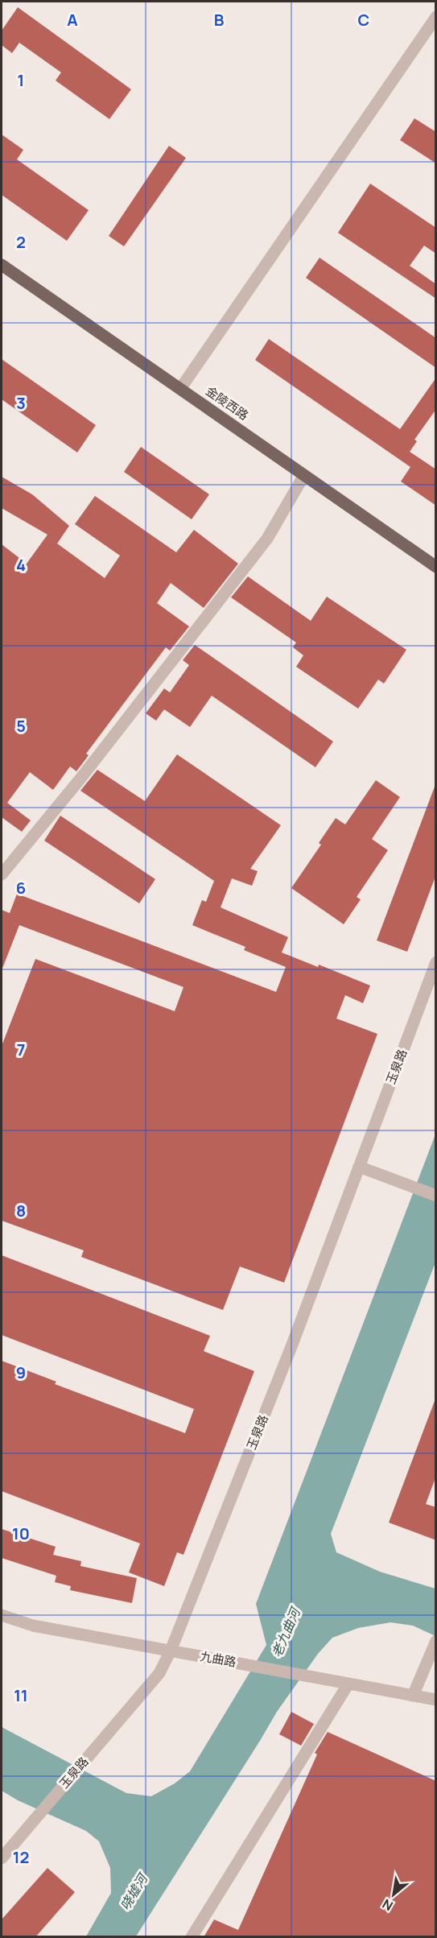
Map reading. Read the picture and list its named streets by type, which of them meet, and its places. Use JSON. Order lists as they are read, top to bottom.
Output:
{
  "streets": {
    "main road": ["金陵西路"],
    "street": ["玉泉路", "九曲路"]
  },
  "crossings": [
    ["玉泉路", "九曲路"]
  ],
  "water": ["老九曲河", "哓墟河"],
  "north": "bottom left",
  "grid": {
    "columns": ["A", "B", "C"],
    "rows": [
      "1",
      "2",
      "3",
      "4",
      "5",
      "6",
      "7",
      "8",
      "9",
      "10",
      "11",
      "12"
    ]
  }
}
